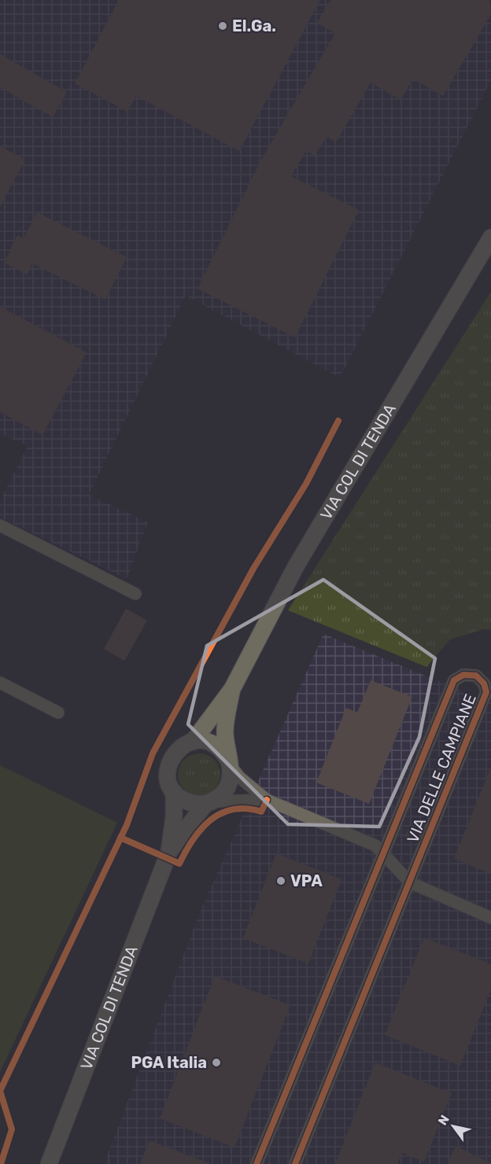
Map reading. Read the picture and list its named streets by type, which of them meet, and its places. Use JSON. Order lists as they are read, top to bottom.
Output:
{
  "streets": {
    "main road": ["VIA COL DI TENDA"],
    "street": ["VIA DELLE CAMPIANE"]
  },
  "places": ["El.Ga.", "VPA", "PGA Italia"],
  "north": "top left"
}
